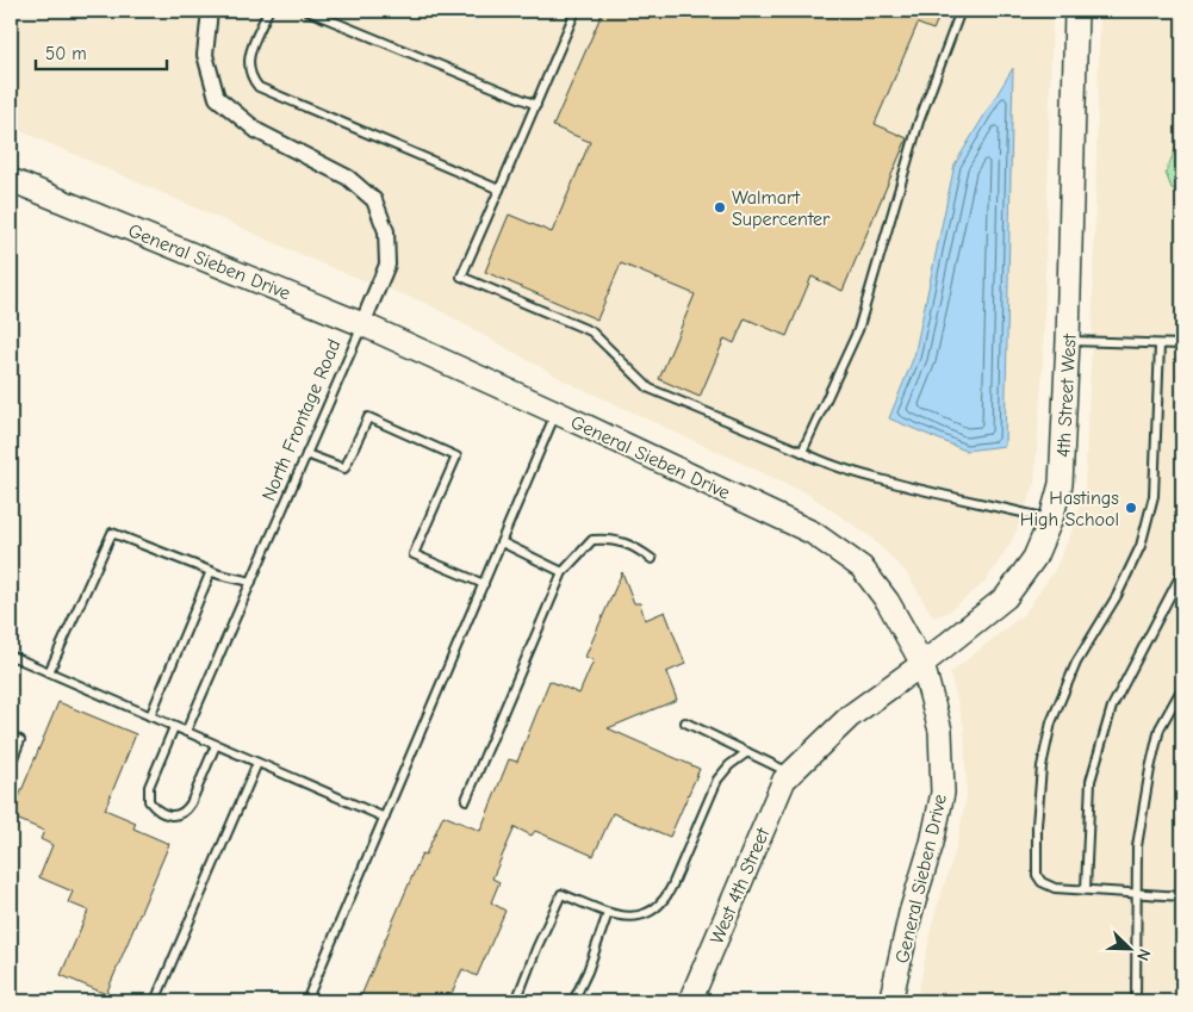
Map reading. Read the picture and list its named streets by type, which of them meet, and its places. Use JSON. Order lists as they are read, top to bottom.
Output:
{
  "streets": {
    "street": [
      "General Sieben Drive",
      "4th Street West",
      "North Frontage Road",
      "West 4th Street"
    ]
  },
  "crossings": [
    ["General Sieben Drive", "4th Street West"],
    ["General Sieben Drive", "North Frontage Road"],
    ["4th Street West", "West 4th Street"]
  ],
  "places": ["Walmart Supercenter", "Hastings High School"],
  "scale_bar": "50 m",
  "north": "bottom right"
}
